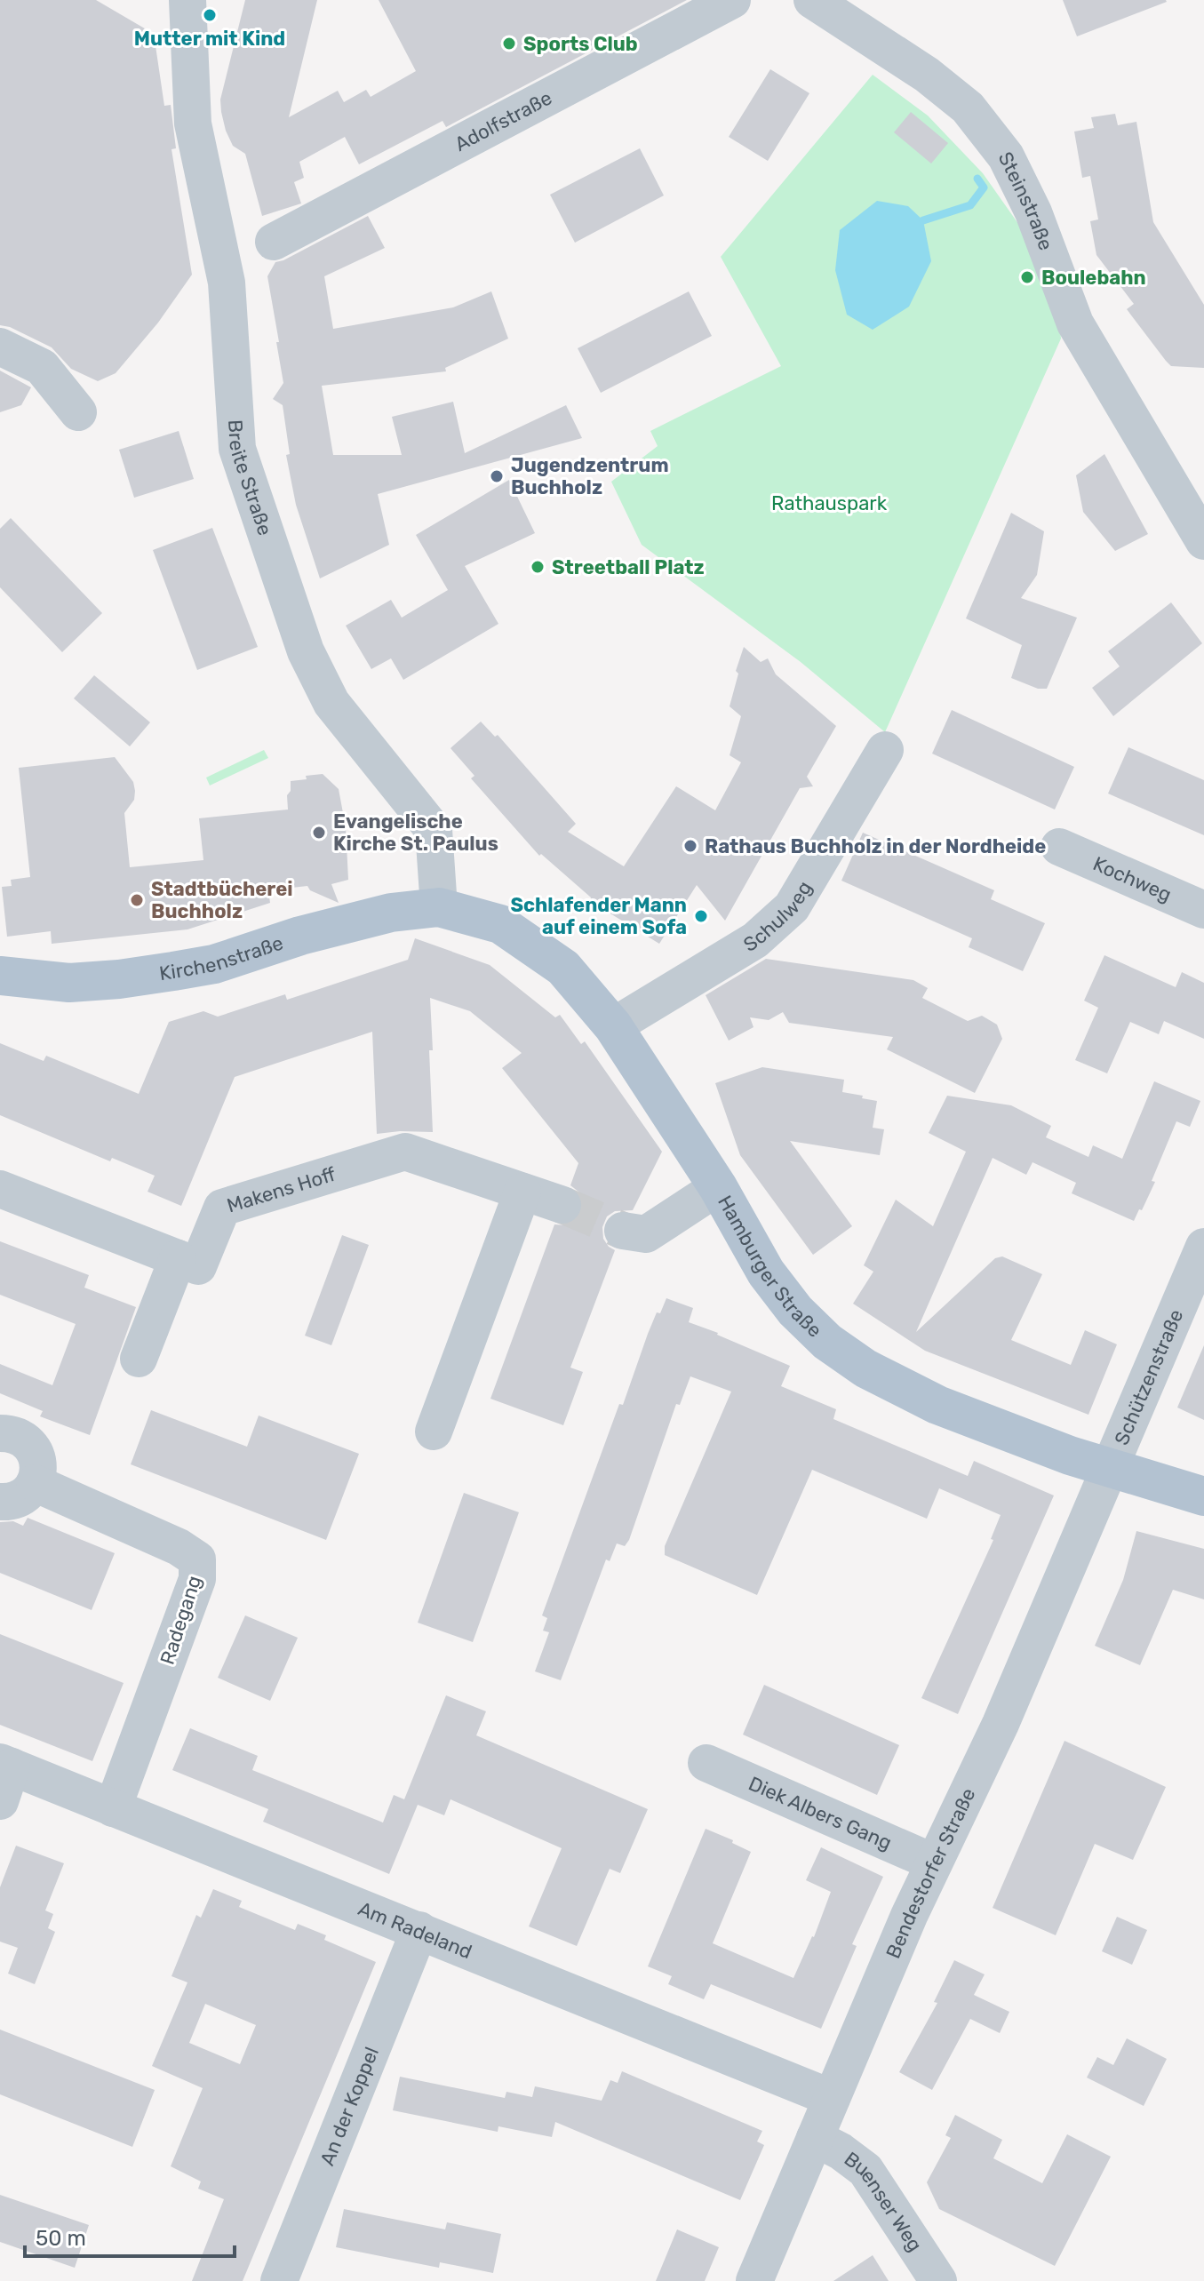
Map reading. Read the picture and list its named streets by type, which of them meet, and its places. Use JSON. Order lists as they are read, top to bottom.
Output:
{
  "streets": {
    "main road": ["Kirchenstraße", "Hamburger Straße"],
    "street": [
      "Adolfstraße",
      "Steinstraße",
      "Breite Straße",
      "Kochweg",
      "Schulweg",
      "Makens Hoff",
      "Schützenstraße",
      "Radegang",
      "Diek Albers Gang",
      "Bendestorfer Straße",
      "Am Radeland",
      "An der Koppel",
      "Buenser Weg"
    ]
  },
  "crossings": [
    ["Breite Straße", "Kirchenstraße"],
    ["Breite Straße", "Hamburger Straße"],
    ["Schulweg", "Hamburger Straße"],
    ["Kirchenstraße", "Hamburger Straße"],
    ["Hamburger Straße", "Schützenstraße"],
    ["Hamburger Straße", "Bendestorfer Straße"],
    ["Schützenstraße", "Bendestorfer Straße"],
    ["Radegang", "Am Radeland"],
    ["Diek Albers Gang", "Bendestorfer Straße"],
    ["Bendestorfer Straße", "Am Radeland"],
    ["Bendestorfer Straße", "Buenser Weg"],
    ["Am Radeland", "An der Koppel"]
  ],
  "parks": ["Rathauspark"],
  "places": [
    "Mutter mit Kind",
    "Sports Club",
    "Boulebahn",
    "Jugendzentrum Buchholz",
    "Streetball Platz",
    "Evangelische Kirche St. Paulus",
    "Rathaus Buchholz in der Nordheide",
    "Stadtbücherei Buchholz",
    "Schlafender Mann auf einem Sofa"
  ],
  "scale_bar": "50 m"
}
